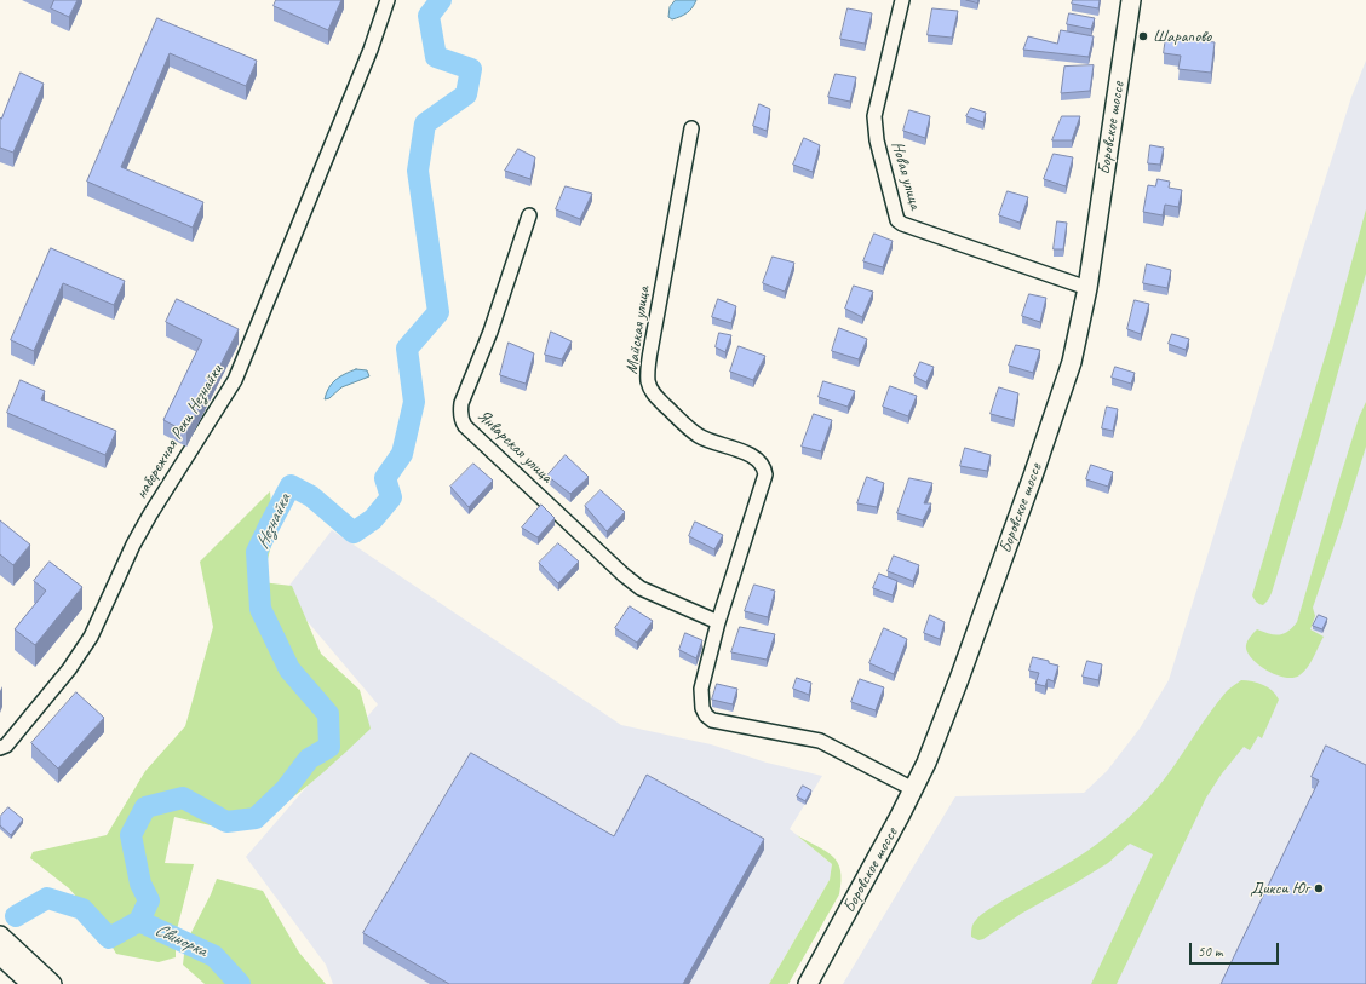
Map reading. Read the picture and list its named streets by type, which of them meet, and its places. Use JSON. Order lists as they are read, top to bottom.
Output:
{
  "streets": {
    "main road": ["Боровское шоссе"],
    "street": [
      "Новая улица",
      "Майская улица",
      "набережная Реки Незнайки",
      "Январская улица"
    ]
  },
  "crossings": [
    ["Боровское шоссе", "Новая улица"],
    ["Боровское шоссе", "Майская улица"],
    ["Майская улица", "Январская улица"]
  ],
  "water": ["Незнайка", "Свинорка"],
  "places": ["Шарапово", "Дикси Юг"],
  "scale_bar": "50 m"
}
